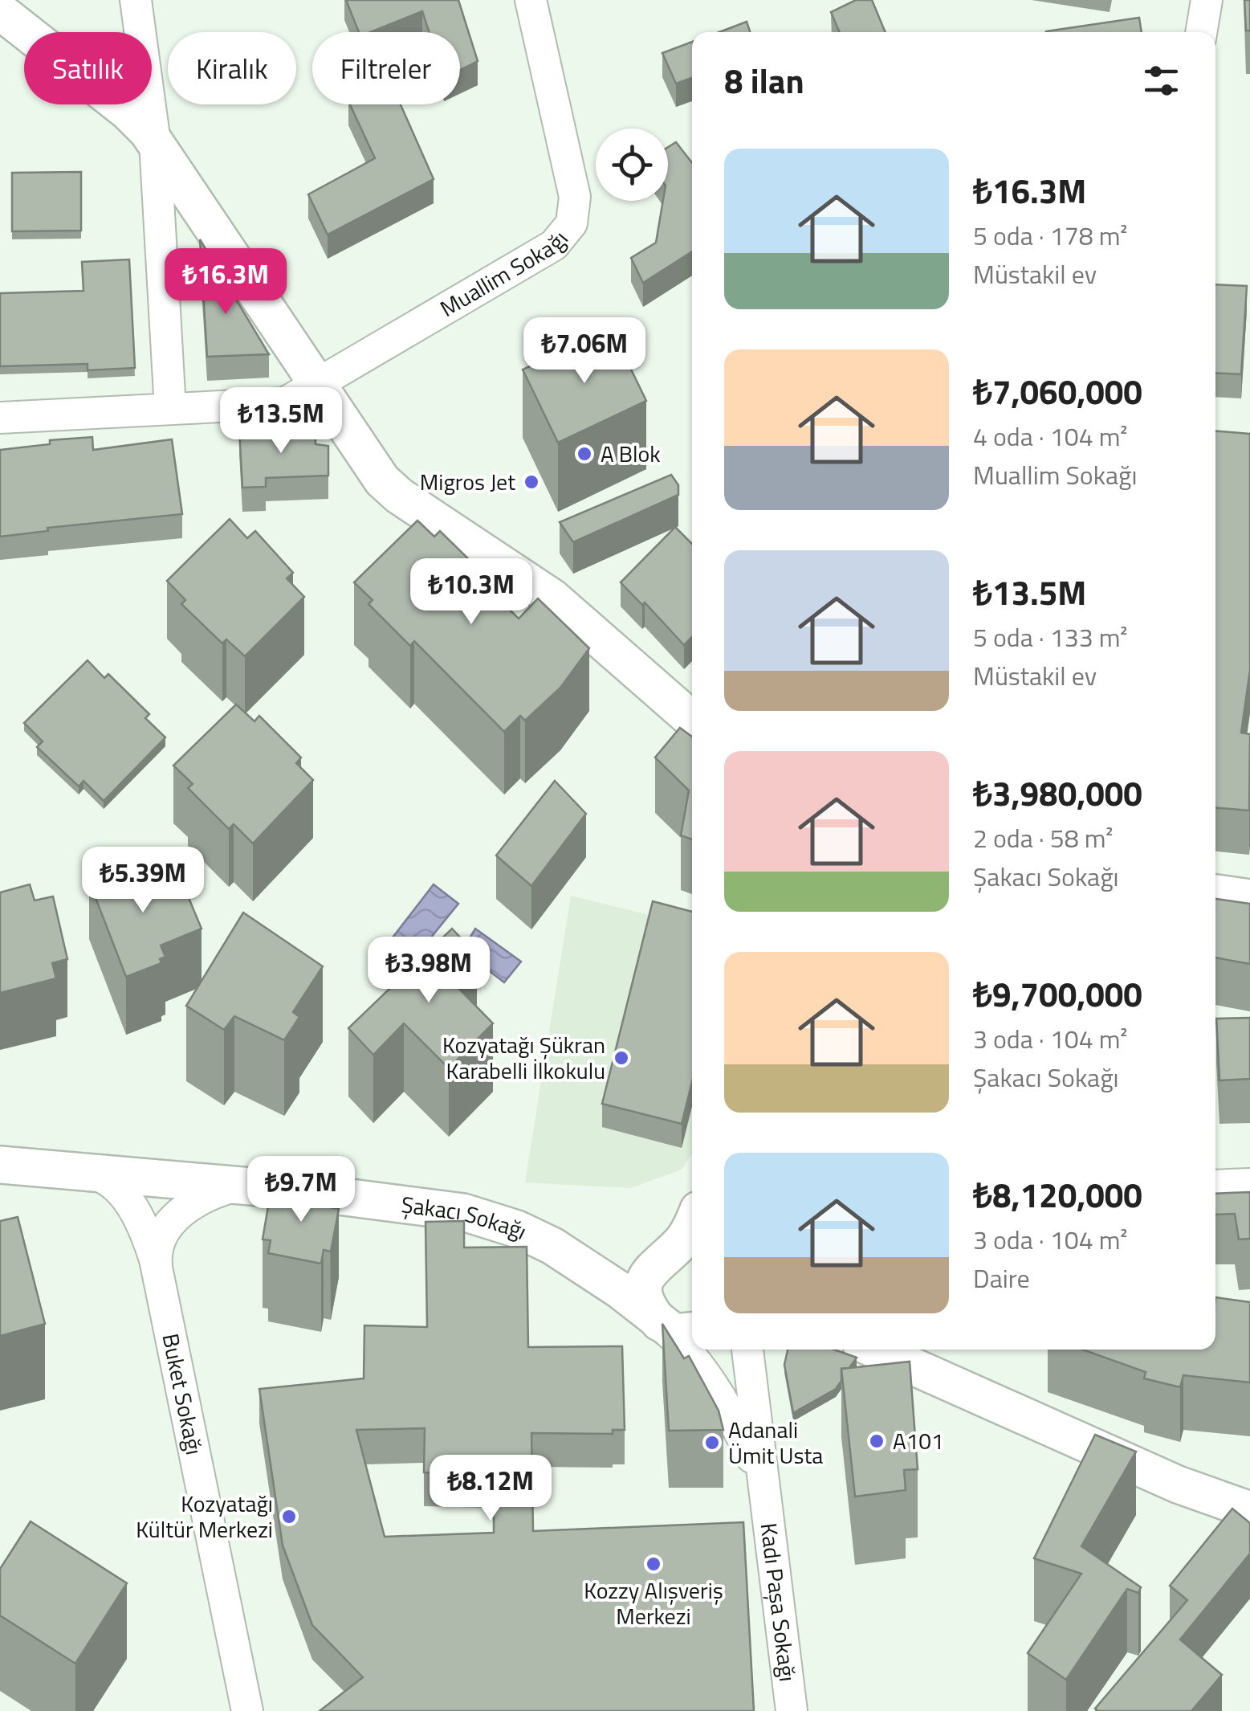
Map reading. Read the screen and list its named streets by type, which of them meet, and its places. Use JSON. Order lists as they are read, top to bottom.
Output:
{
  "streets": {
    "street": [
      "Muallim Sokağı",
      "Şakacı Sokağı",
      "Buket Sokağı",
      "Kadı Paşa Sokağı"
    ]
  },
  "crossings": [
    ["Şakacı Sokağı", "Buket Sokağı"],
    ["Şakacı Sokağı", "Kadı Paşa Sokağı"]
  ],
  "places": [
    "A Blok",
    "Migros Jet",
    "Kozyatağı Şükran Karabelli İlkokulu",
    "A101",
    "Adanali Ümit Usta",
    "Kozyatağı Kültür Merkezi",
    "Kozzy Alışveriş Merkezi"
  ],
  "page": {
    "chip": ["Satılık", "Kiralık", "Filtreler"],
    "heading": "8 ilan",
    "list": [
      {
        "name": "₺16.3M",
        "note": "5 oda · 178 m² · Müstakil ev"
      },
      {
        "name": "₺7,060,000",
        "note": "4 oda · 104 m² · Muallim Sokağı"
      },
      {
        "name": "₺13.5M",
        "note": "5 oda · 133 m² · Müstakil ev"
      },
      {
        "name": "₺3,980,000",
        "note": "2 oda · 58 m² · Şakacı Sokağı"
      },
      {
        "name": "₺9,700,000",
        "note": "3 oda · 104 m² · Şakacı Sokağı"
      },
      {
        "name": "₺8,120,000",
        "note": "3 oda · 104 m² · Daire"
      }
    ],
    "price": [
      "₺16.3M",
      "₺7.06M",
      "₺13.5M",
      "₺10.3M",
      "₺5.39M",
      "₺3.98M",
      "₺9.7M",
      "₺8.12M"
    ]
  }
}
